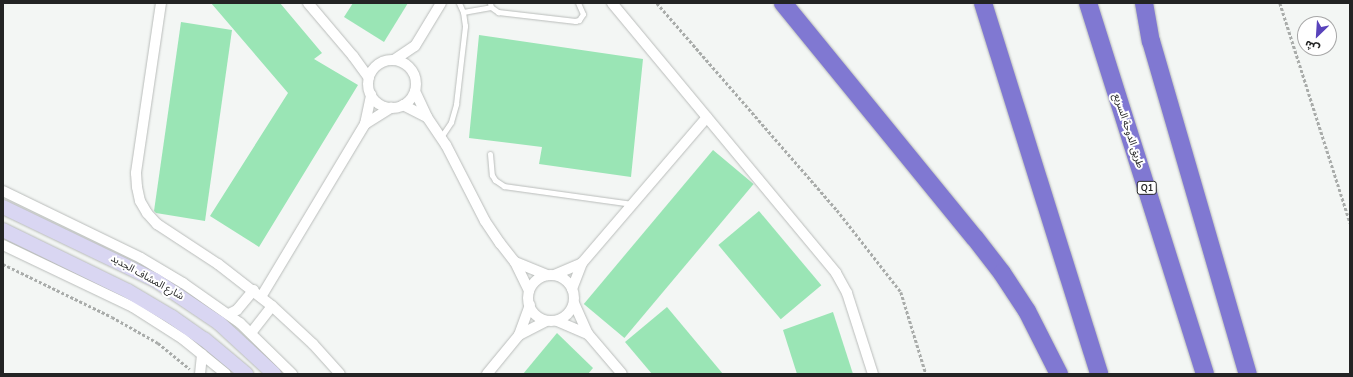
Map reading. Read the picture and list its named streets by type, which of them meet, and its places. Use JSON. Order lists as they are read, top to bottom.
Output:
{
  "streets": {
    "highway": ["طريق الدوحة السريع", "Q1"],
    "street": ["شارع المشاف الجديد"]
  },
  "north": "bottom left"
}
